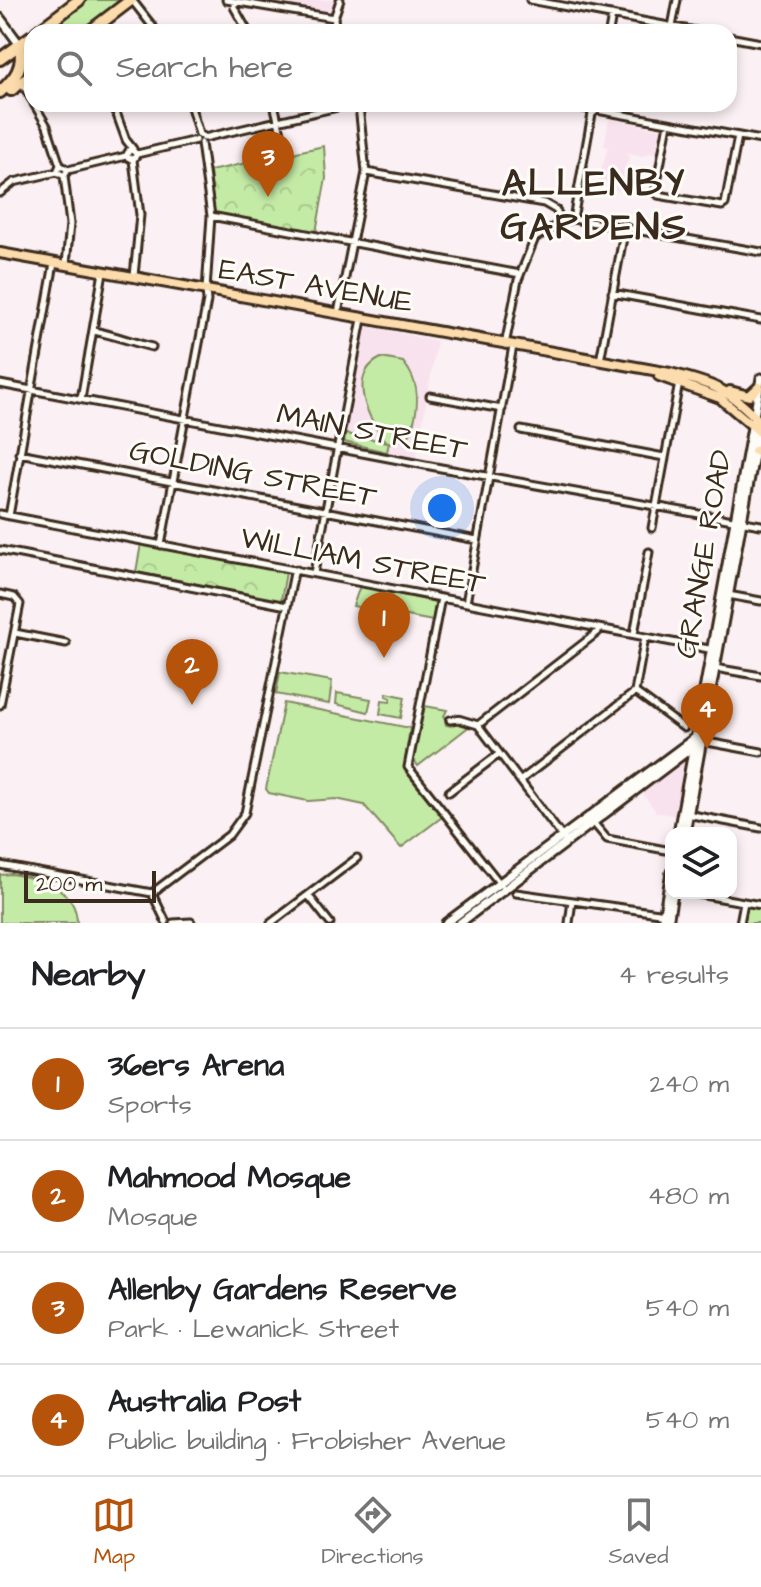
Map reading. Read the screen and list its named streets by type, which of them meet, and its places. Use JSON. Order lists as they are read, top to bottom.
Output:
{
  "streets": {
    "main road": ["EAST AVENUE", "GRANGE ROAD"],
    "street": ["MAIN STREET", "GOLDING STREET", "WILLIAM STREET"]
  },
  "crossings": [
    ["EAST AVENUE", "GRANGE ROAD"],
    ["MAIN STREET", "GRANGE ROAD"],
    ["GRANGE ROAD", "WILLIAM STREET"]
  ],
  "districts": ["ALLENBY GARDENS"],
  "scale_bar": "200 m",
  "page": {
    "search": "Search here",
    "pins": [
      "3",
      "1",
      "2",
      "4"
    ],
    "scale": "200 m",
    "heading": ["Nearby", "4 results"],
    "list": [
      {
        "mark": "1",
        "name": "36ers Arena",
        "note": "Sports",
        "value": "240 m"
      },
      {
        "mark": "2",
        "name": "Mahmood Mosque",
        "note": "Mosque",
        "value": "480 m"
      },
      {
        "mark": "3",
        "name": "Allenby Gardens Reserve",
        "note": "Park · Lewanick Street",
        "value": "540 m"
      },
      {
        "mark": "4",
        "name": "Australia Post",
        "note": "Public building · Frobisher Avenue",
        "value": "540 m"
      }
    ],
    "nav": ["Map", "Directions", "Saved"]
  }
}
